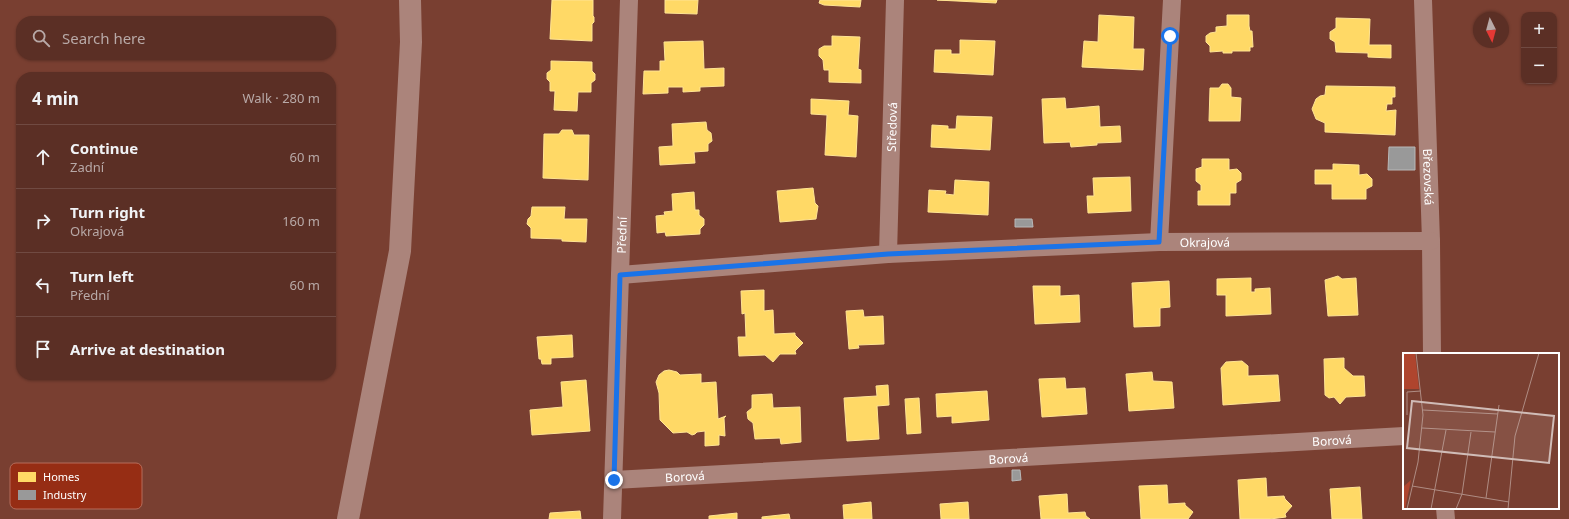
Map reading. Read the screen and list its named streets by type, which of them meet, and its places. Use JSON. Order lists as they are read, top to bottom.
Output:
{
  "streets": {
    "street": [
      "Středová",
      "Březovská",
      "Přední",
      "Okrajová",
      "Borová"
    ]
  },
  "crossings": [
    ["Středová", "Okrajová"],
    ["Březovská", "Okrajová"],
    ["Přední", "Okrajová"],
    ["Přední", "Borová"]
  ],
  "legend": ["Homes", "Industry"],
  "north": "bottom",
  "page": {
    "map_buttons": ["+", "−"],
    "search": "Search here",
    "heading": ["4 min", "Walk · 280 m"],
    "list": [
      ["Continue", "Zadní", "60 m"],
      ["Turn right", "Okrajová", "160 m"],
      ["Turn left", "Přední", "60 m"],
      "Arrive at destination"
    ]
  }
}
